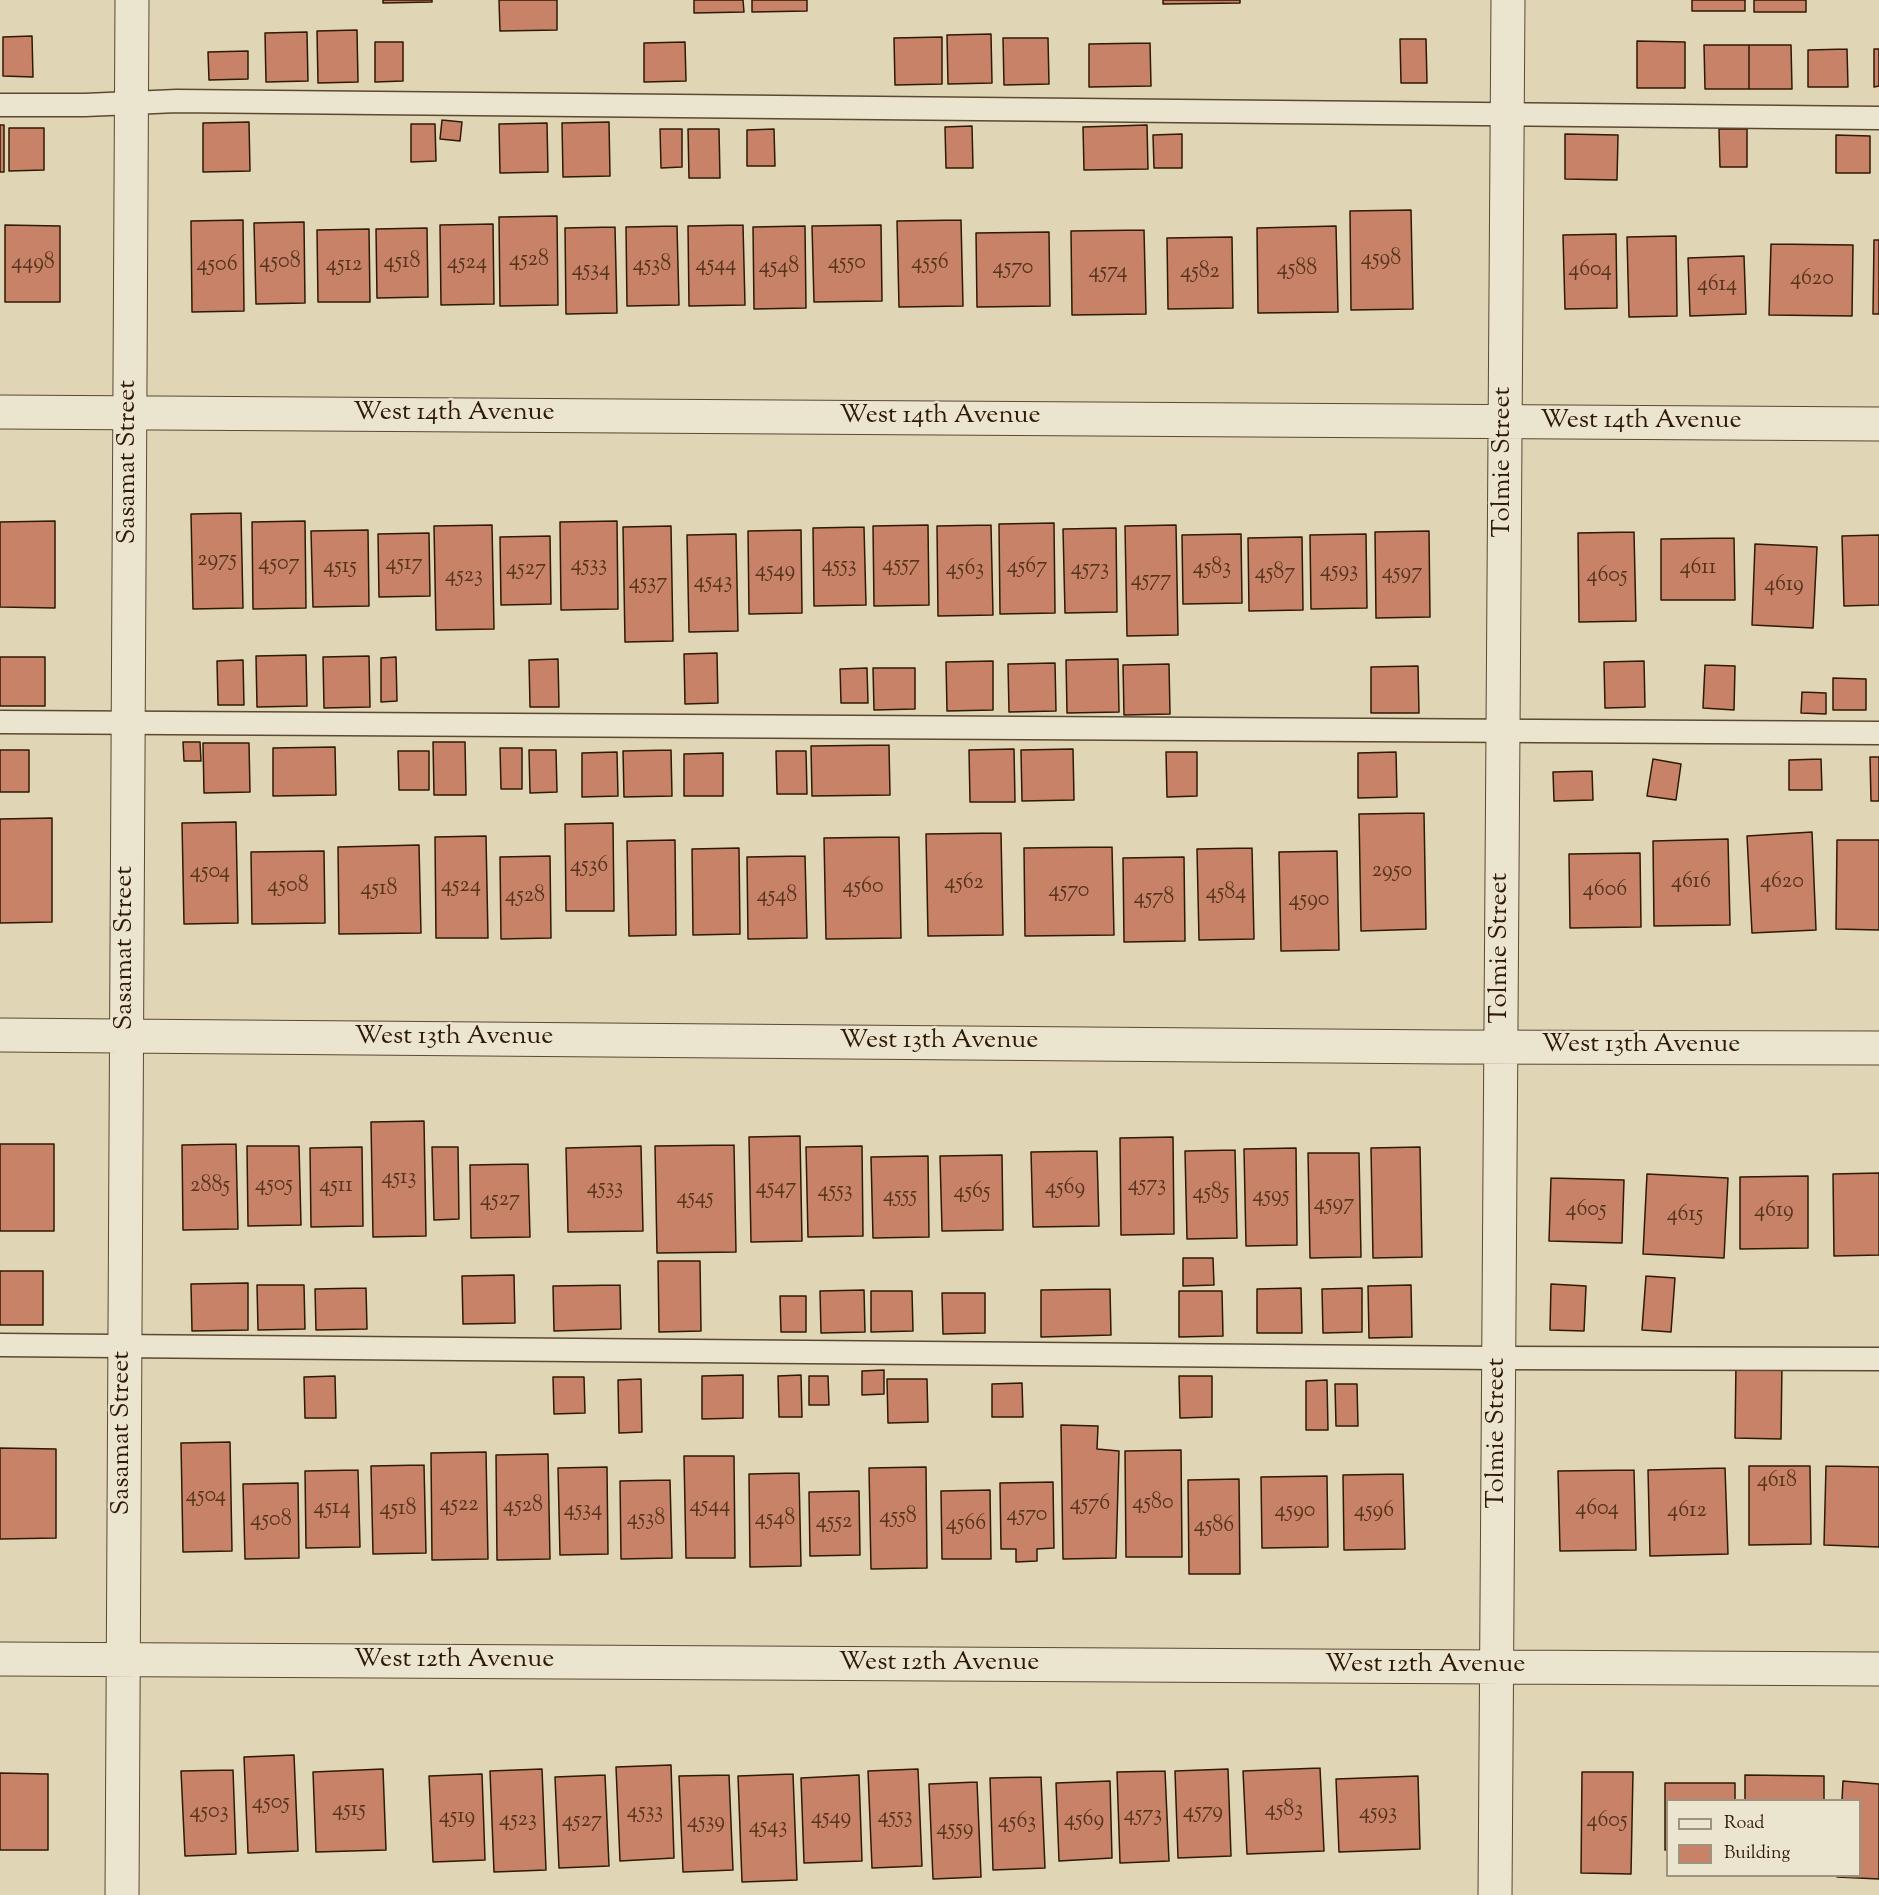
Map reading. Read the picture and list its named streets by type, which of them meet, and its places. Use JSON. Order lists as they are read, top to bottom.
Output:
{
  "streets": {
    "street": [
      "West 14th Avenue",
      "Sasamat Street",
      "Tolmie Street",
      "West 13th Avenue",
      "West 12th Avenue"
    ]
  },
  "crossings": [
    ["West 14th Avenue", "Sasamat Street"],
    ["West 14th Avenue", "Tolmie Street"],
    ["Sasamat Street", "West 13th Avenue"],
    ["Sasamat Street", "West 12th Avenue"],
    ["Tolmie Street", "West 13th Avenue"],
    ["Tolmie Street", "West 12th Avenue"]
  ],
  "house_numbers": [
    "4598",
    "4528",
    "4508",
    "4518",
    "4498",
    "4524",
    "4550",
    "4556",
    "4506",
    "4512",
    "4538",
    "4544",
    "4548",
    "4570",
    "4588",
    "4534",
    "4604",
    "4574",
    "4582",
    "4620",
    "4614",
    "2975",
    "4507",
    "4517",
    "4533",
    "4557",
    "4553",
    "4515",
    "4567",
    "4583",
    "4611",
    "4527",
    "4563",
    "4573",
    "4549",
    "4593",
    "4587",
    "4597",
    "4523",
    "4605",
    "4577",
    "4543",
    "4537",
    "4619",
    "4536",
    "2950",
    "4504",
    "4616",
    "4620",
    "4562",
    "4508",
    "4524",
    "4560",
    "4518",
    "4606",
    "4570",
    "4584",
    "4528",
    "4548",
    "4578",
    "4590",
    "4513",
    "4505",
    "4573",
    "2885",
    "4511",
    "4533",
    "4547",
    "4569",
    "4553",
    "4565",
    "4585",
    "4555",
    "4595",
    "4545",
    "4527",
    "4597",
    "4605",
    "4619",
    "4615",
    "4618",
    "4504",
    "4580",
    "4576",
    "4522",
    "4528",
    "4544",
    "4514",
    "4518",
    "4604",
    "4534",
    "4590",
    "4596",
    "4612",
    "4570",
    "4558",
    "4538",
    "4548",
    "4508",
    "4552",
    "4566",
    "4586",
    "4505",
    "4515",
    "4583",
    "4503",
    "4533",
    "4579",
    "4593",
    "4573",
    "4519",
    "4553",
    "4549",
    "4523",
    "4569",
    "4527",
    "4605",
    "4539",
    "4563",
    "4543",
    "4559"
  ],
  "legend": ["Road", "Building"]
}
